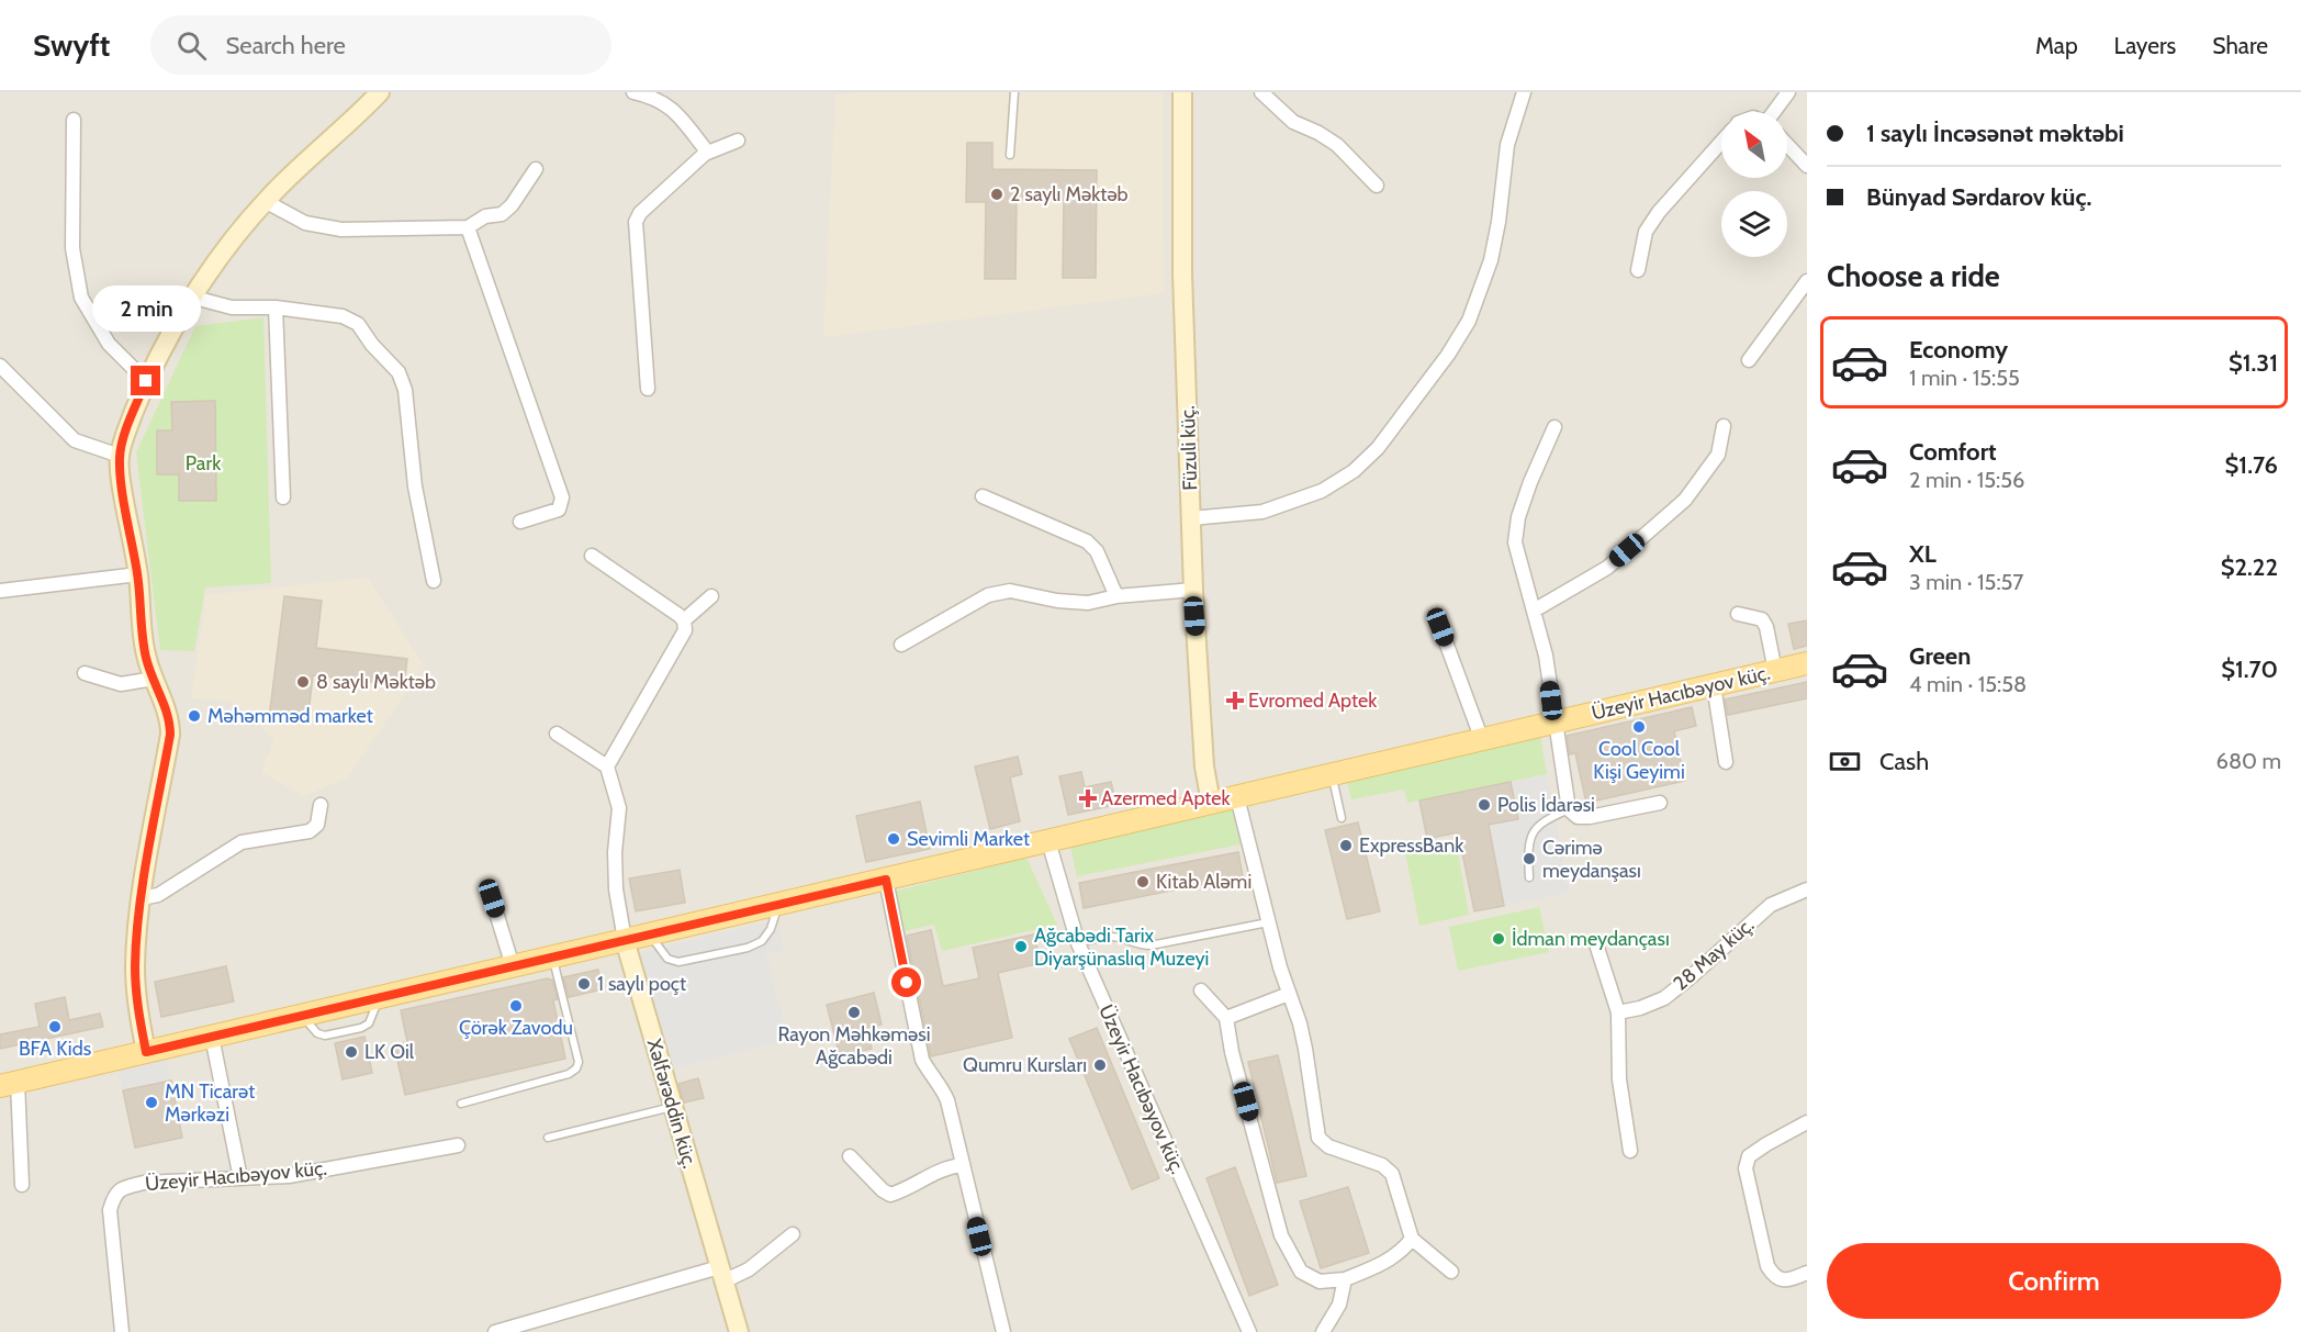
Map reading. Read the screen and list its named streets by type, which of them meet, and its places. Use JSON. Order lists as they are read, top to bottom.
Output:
{
  "streets": {
    "main road": ["Üzeyir Hacıbəyov küç."],
    "street": ["Füzuli küç.", "28 May küç.", "Xəlfərəddin küç."]
  },
  "crossings": [
    ["Füzuli küç.", "Üzeyir Hacıbəyov küç."],
    ["Üzeyir Hacıbəyov küç.", "Xəlfərəddin küç."]
  ],
  "parks": ["Park"],
  "places": {
    "other": [
      "2 saylı Məktəb",
      "8 saylı Məktəb",
      "Məhəmməd market",
      "Cool Cool Kişi Geyimi",
      "Polis İdarəsi",
      "Sevimli Market",
      "ExpressBank",
      "Cərimə meydanşası",
      "Kitab Aləmi",
      "İdman meydançası",
      "Ağcabədi Tarix Diyarşünaslıq Muzeyi",
      "1 saylı poçt",
      "Çörək Zavodu",
      "Rayon Məhkəməsi Ağcabədi",
      "BFA Kids",
      "LK Oil",
      "Qumru Kursları",
      "MN Ticarət Mərkəzi"
    ],
    "health": ["Evromed Aptek", "Azermed Aptek"]
  },
  "north": "top left",
  "page": {
    "header": "Swyft",
    "search": "Search here",
    "nav": ["Map", "Layers", "Share"],
    "banner": ["1 saylı İncəsənət məktəbi", "Bünyad Sərdarov küç."],
    "heading": "Choose a ride",
    "bubble": "2 min",
    "list": [
      {
        "name": "Economy",
        "note": "1 min · 15:55",
        "value": "$1.31"
      },
      {
        "name": "Comfort",
        "note": "2 min · 15:56",
        "value": "$1.76"
      },
      {
        "name": "XL",
        "note": "3 min · 15:57",
        "value": "$2.22"
      },
      {
        "name": "Green",
        "note": "4 min · 15:58",
        "value": "$1.70"
      }
    ],
    "pay": ["Cash", "680 m"],
    "buttons": "Confirm"
  }
}
